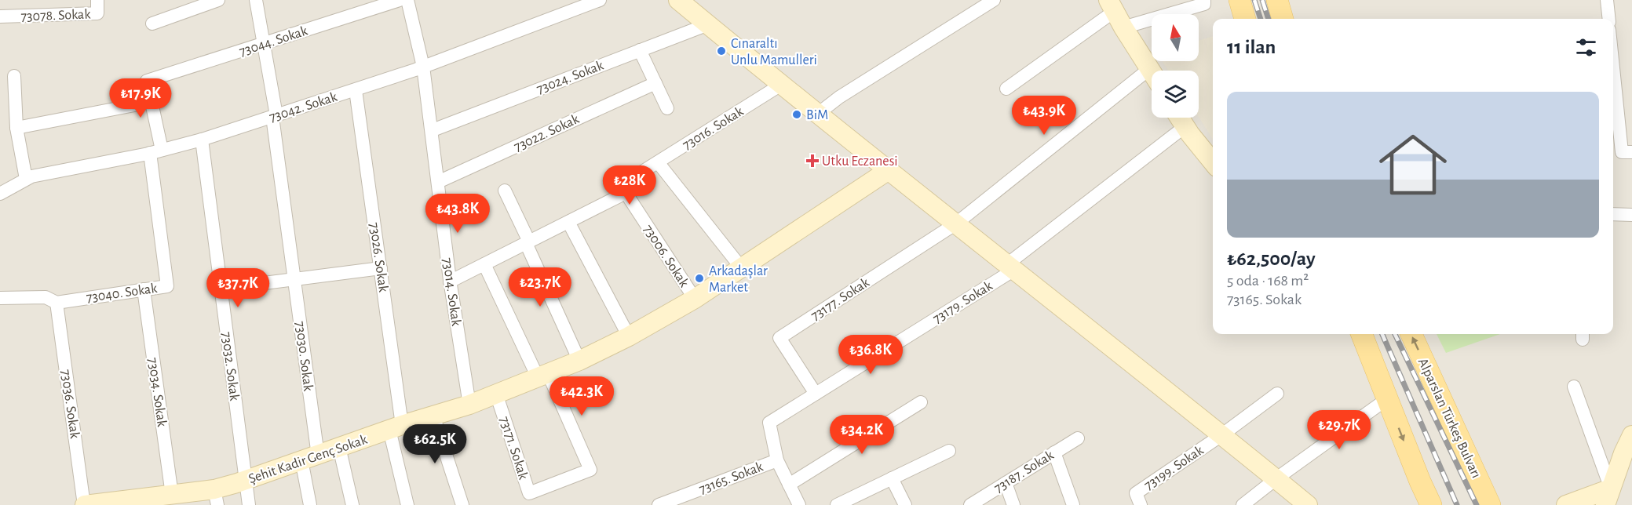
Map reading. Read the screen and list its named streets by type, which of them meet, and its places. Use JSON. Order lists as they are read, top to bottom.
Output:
{
  "streets": {
    "main road": ["Alparslan Türkeş Bulvarı", "Şehit Kadir Genç Sokak"],
    "street": [
      "73078. Sokak",
      "73044. Sokak",
      "73024. Sokak",
      "73042. Sokak",
      "73016. Sokak",
      "73022. Sokak",
      "73006. Sokak",
      "73026. Sokak",
      "73014. Sokak",
      "73040. Sokak",
      "73177. Sokak",
      "73179. Sokak",
      "73030. Sokak",
      "73032. Sokak",
      "73034. Sokak",
      "73036. Sokak",
      "73171. Sokak",
      "73199. Sokak",
      "73187. Sokak",
      "73165. Sokak"
    ]
  },
  "crossings": [
    ["73044. Sokak", "73030. Sokak"],
    ["73024. Sokak", "73014. Sokak"],
    ["73042. Sokak", "73026. Sokak"],
    ["73042. Sokak", "73014. Sokak"],
    ["73042. Sokak", "73040. Sokak"],
    ["73042. Sokak", "73030. Sokak"],
    ["73042. Sokak", "73032. Sokak"],
    ["73016. Sokak", "73006. Sokak"],
    ["73016. Sokak", "73014. Sokak"],
    ["73022. Sokak", "73014. Sokak"],
    ["73006. Sokak", "Şehit Kadir Genç Sokak"],
    ["73026. Sokak", "Şehit Kadir Genç Sokak"],
    ["73014. Sokak", "Şehit Kadir Genç Sokak"],
    ["73040. Sokak", "73034. Sokak"],
    ["73040. Sokak", "73036. Sokak"],
    ["73177. Sokak", "73179. Sokak"],
    ["73179. Sokak", "73165. Sokak"],
    ["73030. Sokak", "Şehit Kadir Genç Sokak"],
    ["73032. Sokak", "Şehit Kadir Genç Sokak"],
    ["73034. Sokak", "Şehit Kadir Genç Sokak"],
    ["73036. Sokak", "Şehit Kadir Genç Sokak"],
    ["73171. Sokak", "Şehit Kadir Genç Sokak"]
  ],
  "places": {
    "other": ["Cınaraltı Unlu Mamulleri", "BiM", "Arkadaşlar Market"],
    "health": ["Utku Eczanesi"]
  },
  "north": "top",
  "page": {
    "heading": "11 ilan",
    "list": [
      {
        "name": "₺62,500/ay",
        "note": "5 oda · 168 m² · 73165. Sokak"
      }
    ],
    "price": [
      "₺17.9K",
      "₺43.9K",
      "₺28K",
      "₺43.8K",
      "₺23.7K",
      "₺37.7K",
      "₺36.8K",
      "₺42.3K",
      "₺29.7K",
      "₺34.2K",
      "₺62.5K"
    ]
  }
}
